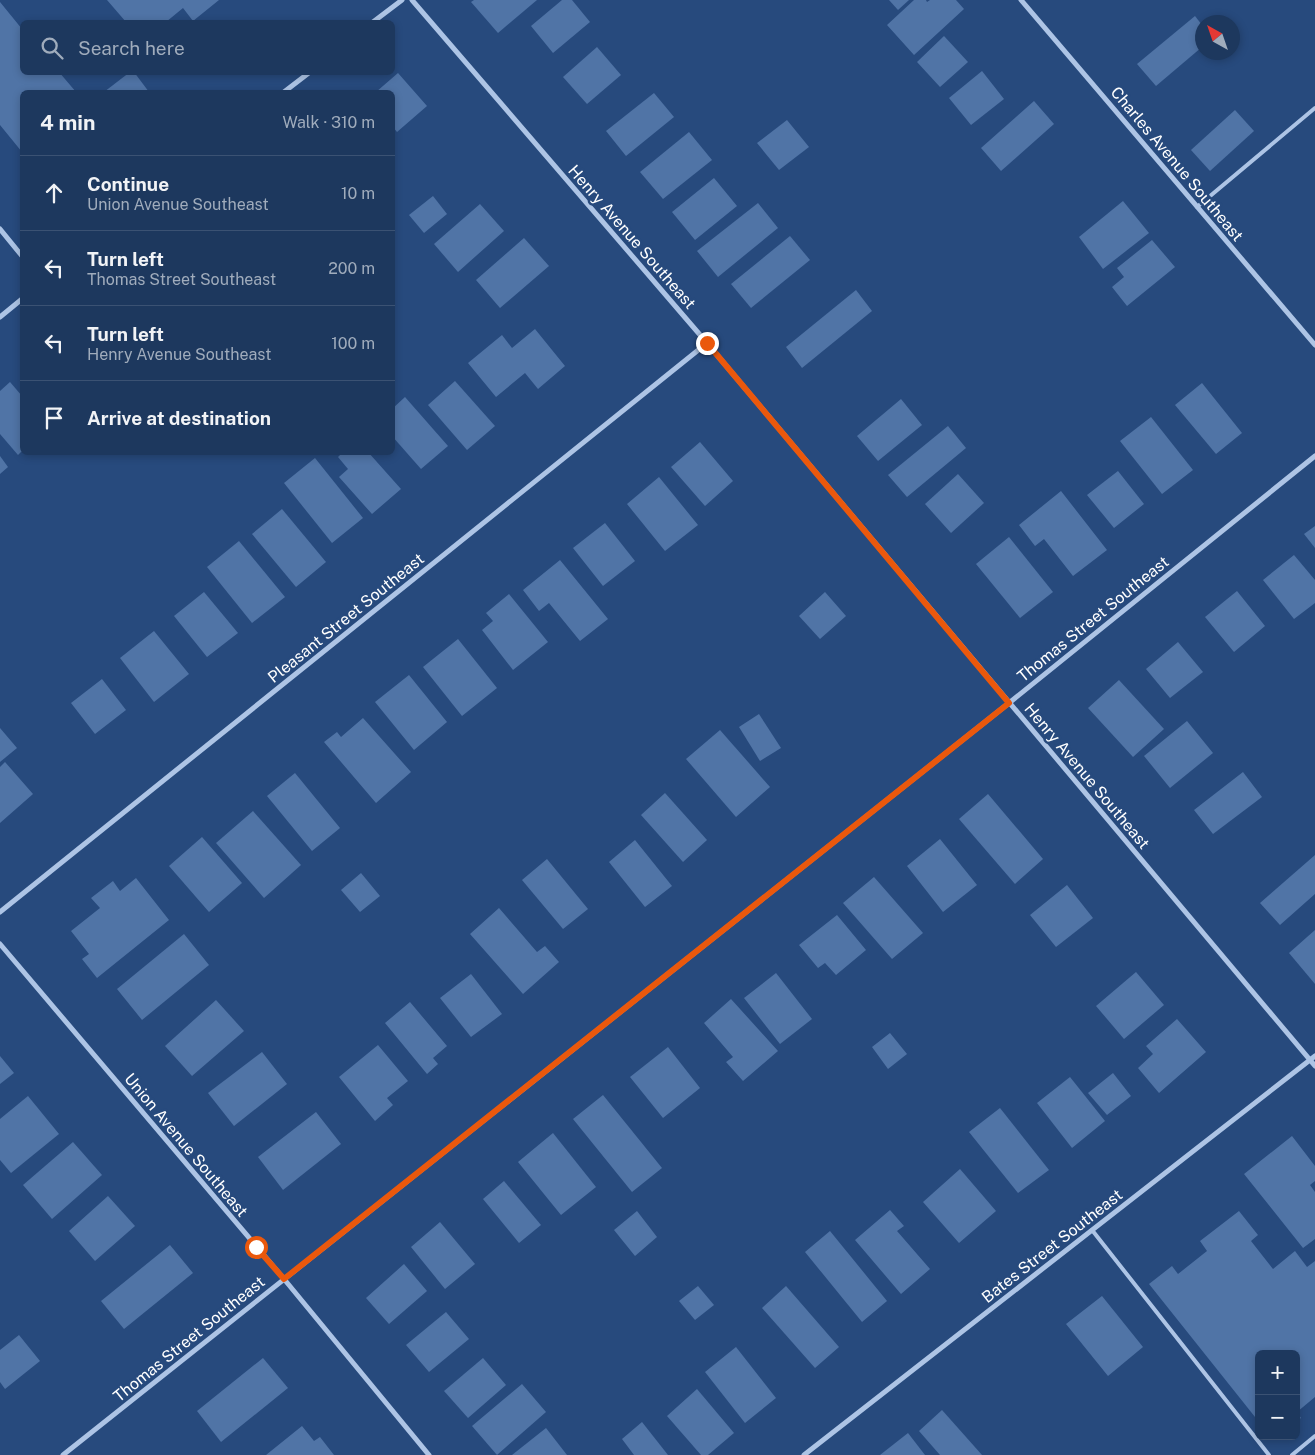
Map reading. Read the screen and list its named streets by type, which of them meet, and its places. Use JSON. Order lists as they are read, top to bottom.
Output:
{
  "streets": {
    "street": [
      "Charles Avenue Southeast",
      "Henry Avenue Southeast",
      "Pleasant Street Southeast",
      "Thomas Street Southeast",
      "Union Avenue Southeast",
      "Bates Street Southeast"
    ]
  },
  "crossings": [
    ["Henry Avenue Southeast", "Pleasant Street Southeast"],
    ["Henry Avenue Southeast", "Thomas Street Southeast"],
    ["Henry Avenue Southeast", "Bates Street Southeast"],
    ["Thomas Street Southeast", "Union Avenue Southeast"]
  ],
  "north": "top left",
  "page": {
    "search": "Search here",
    "heading": ["4 min", "Walk · 310 m"],
    "list": [
      ["Continue", "Union Avenue Southeast", "10 m"],
      ["Turn left", "Thomas Street Southeast", "200 m"],
      ["Turn left", "Henry Avenue Southeast", "100 m"],
      "Arrive at destination"
    ],
    "map_buttons": ["+", "−"]
  }
}
